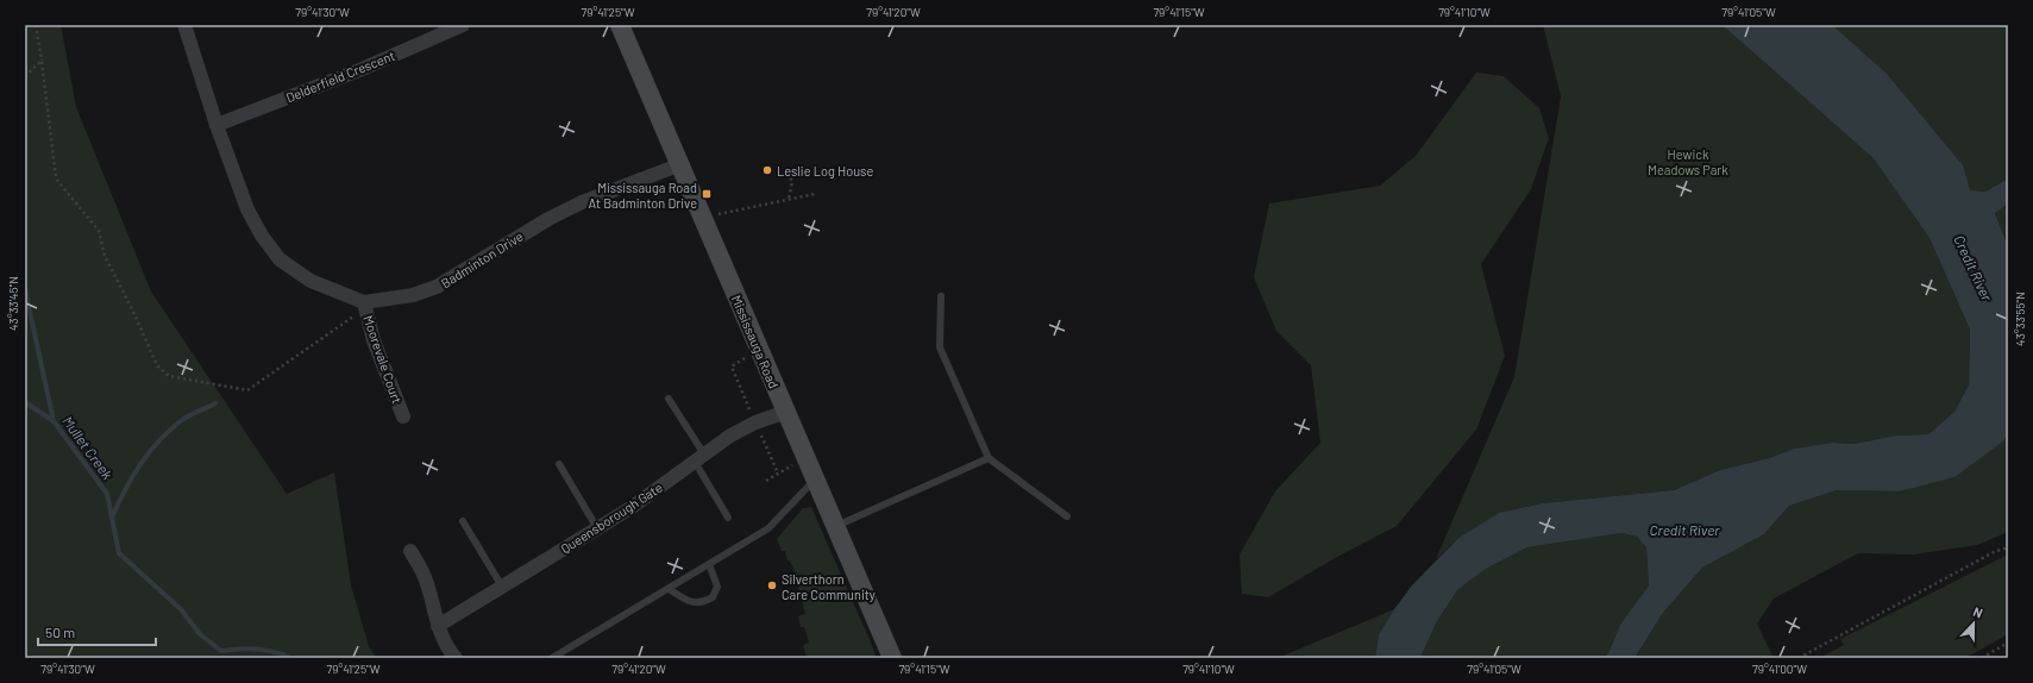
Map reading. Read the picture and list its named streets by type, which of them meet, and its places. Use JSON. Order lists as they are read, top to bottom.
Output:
{
  "streets": {
    "main road": ["Mississauga Road"],
    "street": [
      "Delderfield Crescent",
      "Badminton Drive",
      "Moorevale Court",
      "Queensborough Gate"
    ]
  },
  "crossings": [
    ["Delderfield Crescent", "Badminton Drive"],
    ["Badminton Drive", "Mississauga Road"],
    ["Badminton Drive", "Moorevale Court"],
    ["Mississauga Road", "Queensborough Gate"]
  ],
  "water": ["Credit River", "Mullet Creek"],
  "parks": ["Hewick Meadows Park"],
  "places": {
    "other": ["Leslie Log House", "Silverthorn Care Community"],
    "transit": ["Mississauga Road At Badminton Drive"]
  },
  "scale_bar": "50 m",
  "north": "top",
  "coordinates": [
    "79°41'30\"W",
    "79°41'25\"W",
    "79°41'20\"W",
    "79°41'15\"W",
    "79°41'10\"W",
    "79°41'05\"W",
    "43°33'45\"N",
    "43°33'55\"N",
    "79°41'00\"W"
  ]
}
